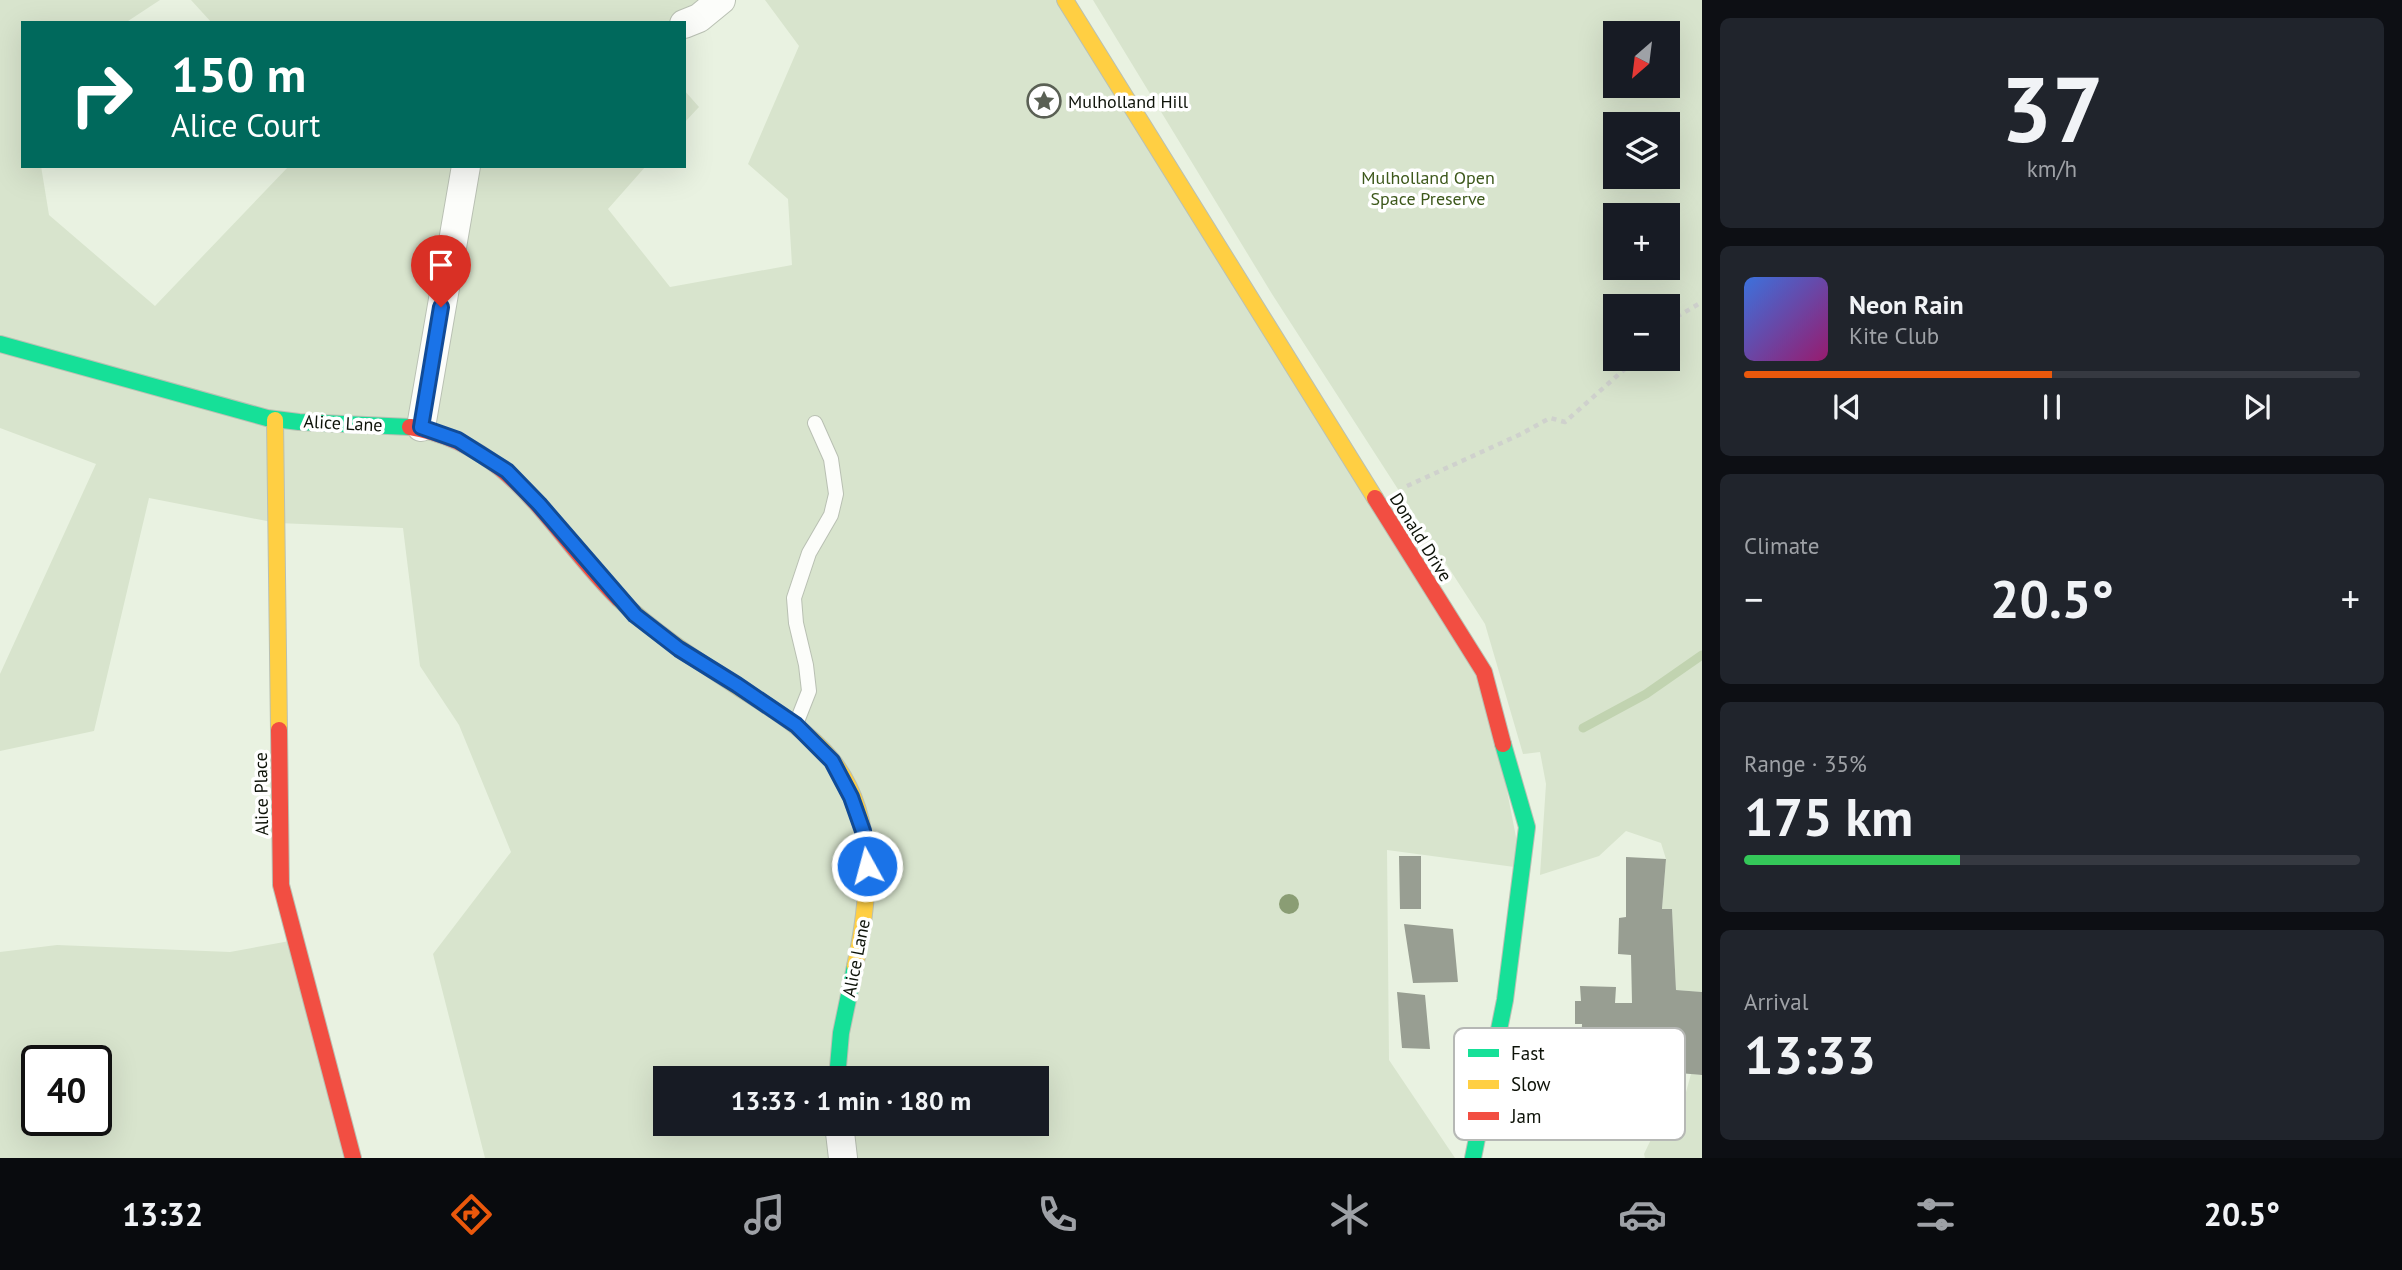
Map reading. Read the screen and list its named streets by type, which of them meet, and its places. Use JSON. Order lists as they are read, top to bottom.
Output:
{
  "streets": {
    "street": ["Alice Lane", "Donald Drive", "Alice Place"]
  },
  "crossings": [
    ["Alice Lane", "Alice Place"]
  ],
  "parks": ["Mulholland Open Space Preserve"],
  "places": {
    "place": ["Mulholland Hill"]
  },
  "legend": ["Fast", "Slow", "Jam"],
  "north": "bottom left",
  "page": {
    "tile": [
      ["37", "km/h"],
      "Climate",
      ["Range · 35%", "175 km"],
      ["Arrival", "13:33"]
    ],
    "map_buttons": ["+", "−"],
    "turn": ["150 m", "Alice Court"],
    "song": ["Neon Rain", "Kite Club"],
    "heat": ["−", "20.5°", "+"],
    "limit": "40",
    "trip": "13:33 · 1 min · 180 m",
    "tabs": ["13:32", "20.5°"]
  }
}
